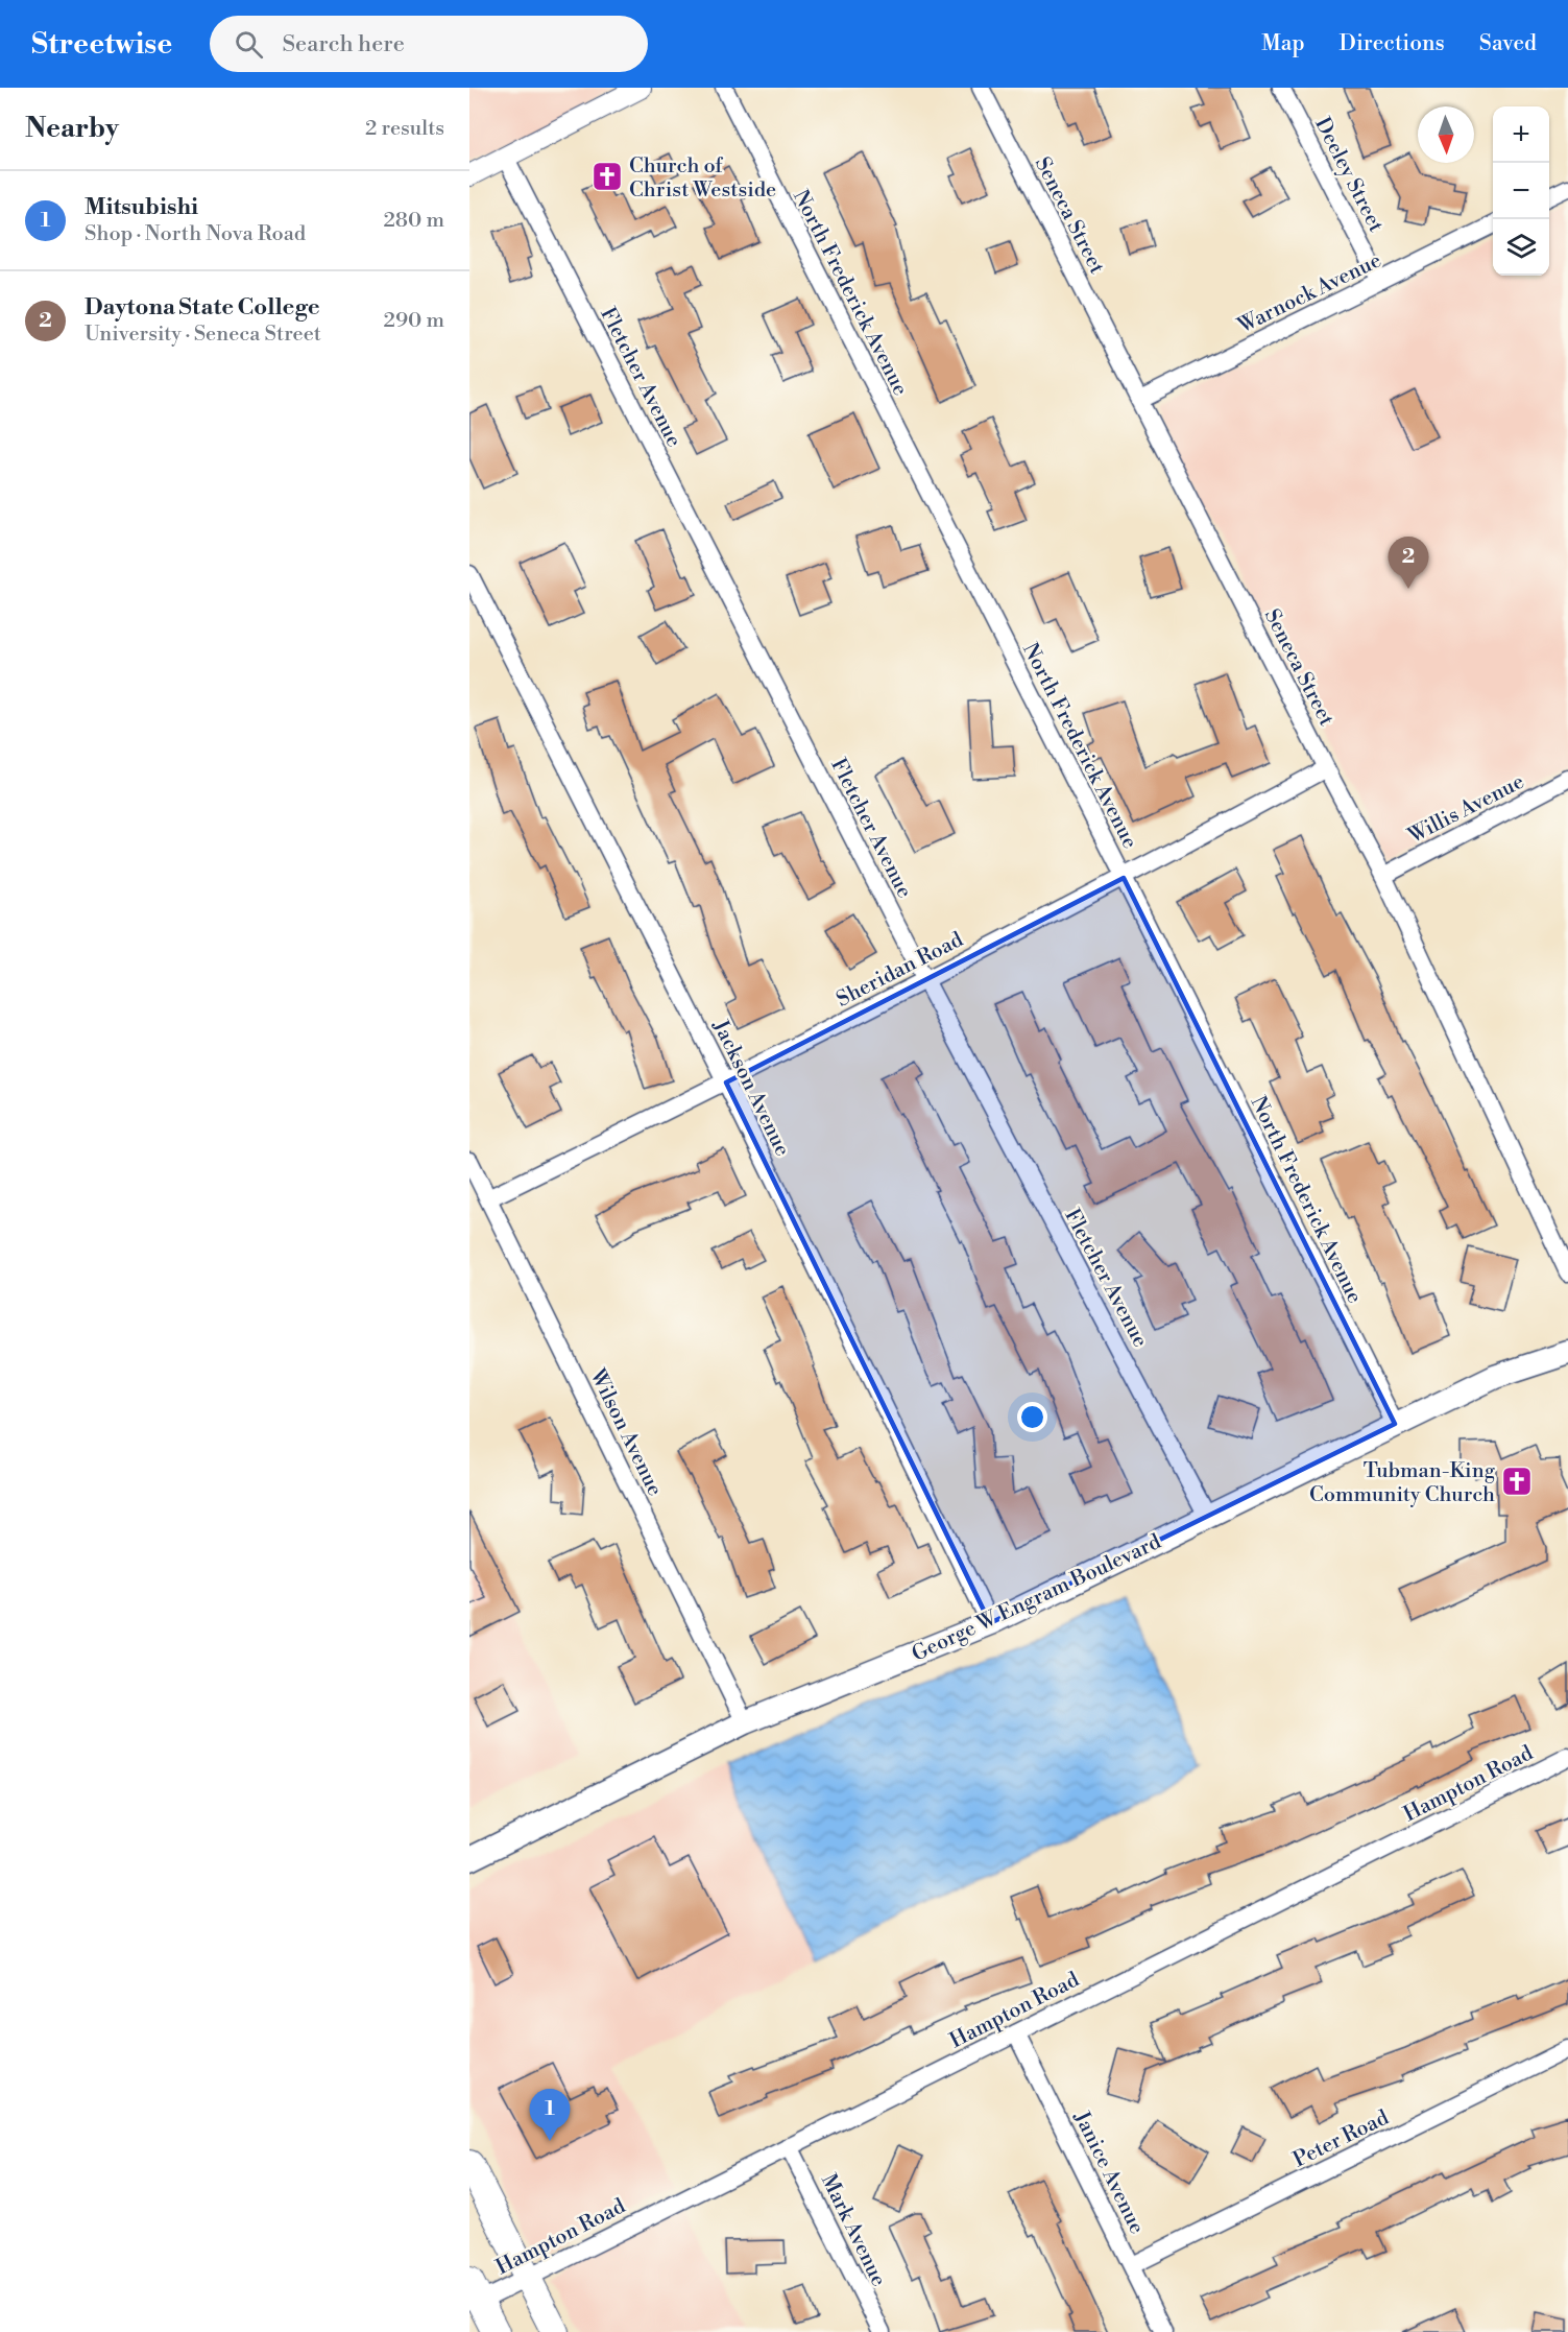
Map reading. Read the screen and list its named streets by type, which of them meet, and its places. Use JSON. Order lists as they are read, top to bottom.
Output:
{
  "streets": {
    "main road": ["George W Engram Boulevard"],
    "street": [
      "Deeley Street",
      "Seneca Street",
      "North Frederick Avenue",
      "Warnock Avenue",
      "Fletcher Avenue",
      "Willis Avenue",
      "Sheridan Road",
      "Jackson Avenue",
      "Wilson Avenue",
      "Hampton Road",
      "Peter Road",
      "Janice Avenue",
      "Mark Avenue"
    ]
  },
  "crossings": [
    ["Deeley Street", "Warnock Avenue"],
    ["Seneca Street", "Warnock Avenue"],
    ["Seneca Street", "Willis Avenue"],
    ["Seneca Street", "Sheridan Road"],
    ["North Frederick Avenue", "Sheridan Road"],
    ["North Frederick Avenue", "George W Engram Boulevard"],
    ["Fletcher Avenue", "Sheridan Road"],
    ["Fletcher Avenue", "George W Engram Boulevard"],
    ["Sheridan Road", "Jackson Avenue"],
    ["Sheridan Road", "Wilson Avenue"],
    ["Jackson Avenue", "George W Engram Boulevard"],
    ["Wilson Avenue", "George W Engram Boulevard"],
    ["Hampton Road", "Janice Avenue"],
    ["Hampton Road", "Mark Avenue"],
    ["Peter Road", "Janice Avenue"]
  ],
  "places": {
    "church": ["Church of Christ Westside", "Tubman-King Community Church"]
  },
  "north": "bottom",
  "page": {
    "header": "Streetwise",
    "search": "Search here",
    "nav": ["Map", "Directions", "Saved"],
    "heading": ["Nearby", "2 results"],
    "map_buttons": ["+", "−"],
    "list": [
      {
        "mark": "1",
        "name": "Mitsubishi",
        "note": "Shop · North Nova Road",
        "value": "280 m"
      },
      {
        "mark": "2",
        "name": "Daytona State College",
        "note": "University · Seneca Street",
        "value": "290 m"
      }
    ],
    "pins": ["2", "1"]
  }
}
